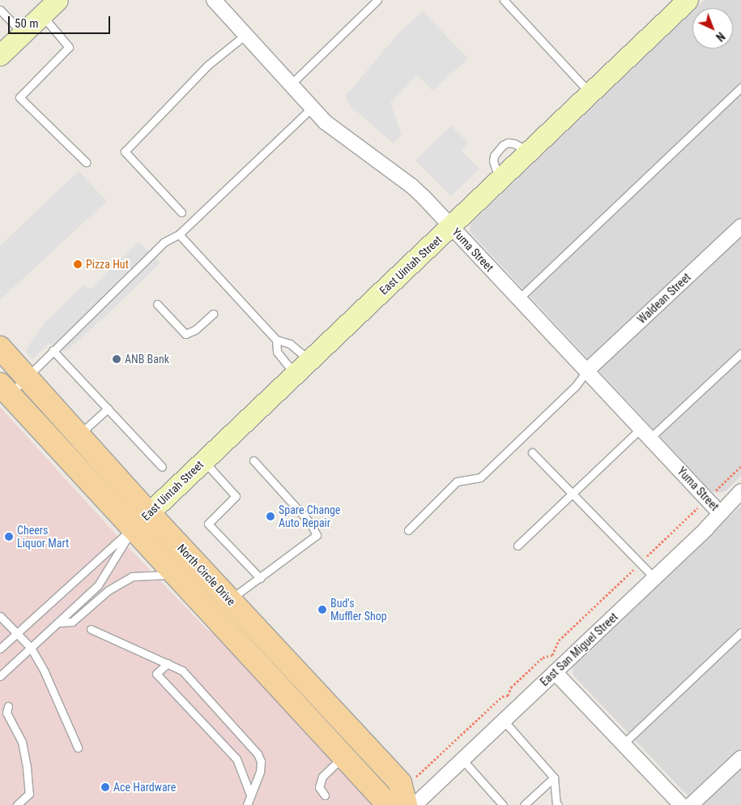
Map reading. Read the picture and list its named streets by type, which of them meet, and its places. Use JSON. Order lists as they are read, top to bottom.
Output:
{
  "streets": {
    "main road": ["East Uintah Street", "North Circle Drive"],
    "street": ["Yuma Street", "Waldean Street", "East San Miguel Street"]
  },
  "crossings": [
    ["Yuma Street", "East Uintah Street"],
    ["Yuma Street", "Waldean Street"],
    ["Yuma Street", "East San Miguel Street"],
    ["East Uintah Street", "North Circle Drive"]
  ],
  "places": [
    "Pizza Hut",
    "ANB Bank",
    "Spare Change Auto Repair",
    "Cheers Liquor Mart",
    "Bud's Muffler Shop",
    "Ace Hardware"
  ],
  "scale_bar": "50 m",
  "north": "bottom right"
}
